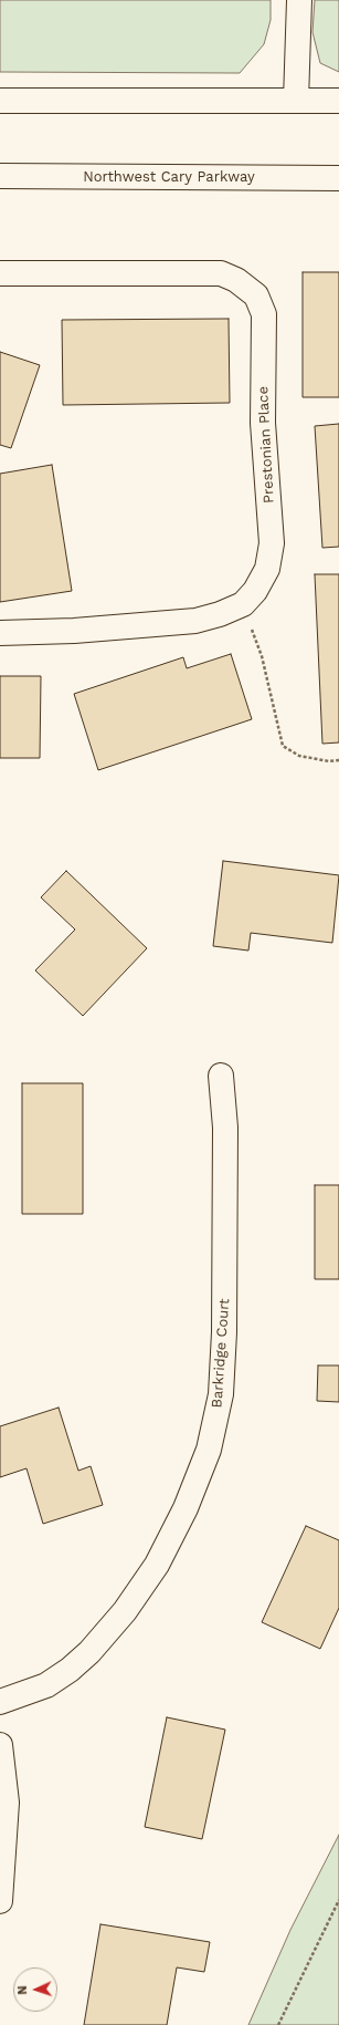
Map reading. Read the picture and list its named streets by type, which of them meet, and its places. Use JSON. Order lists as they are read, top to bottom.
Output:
{
  "streets": {
    "street": ["Northwest Cary Parkway", "Prestonian Place", "Barkridge Court"]
  },
  "north": "left"
}
